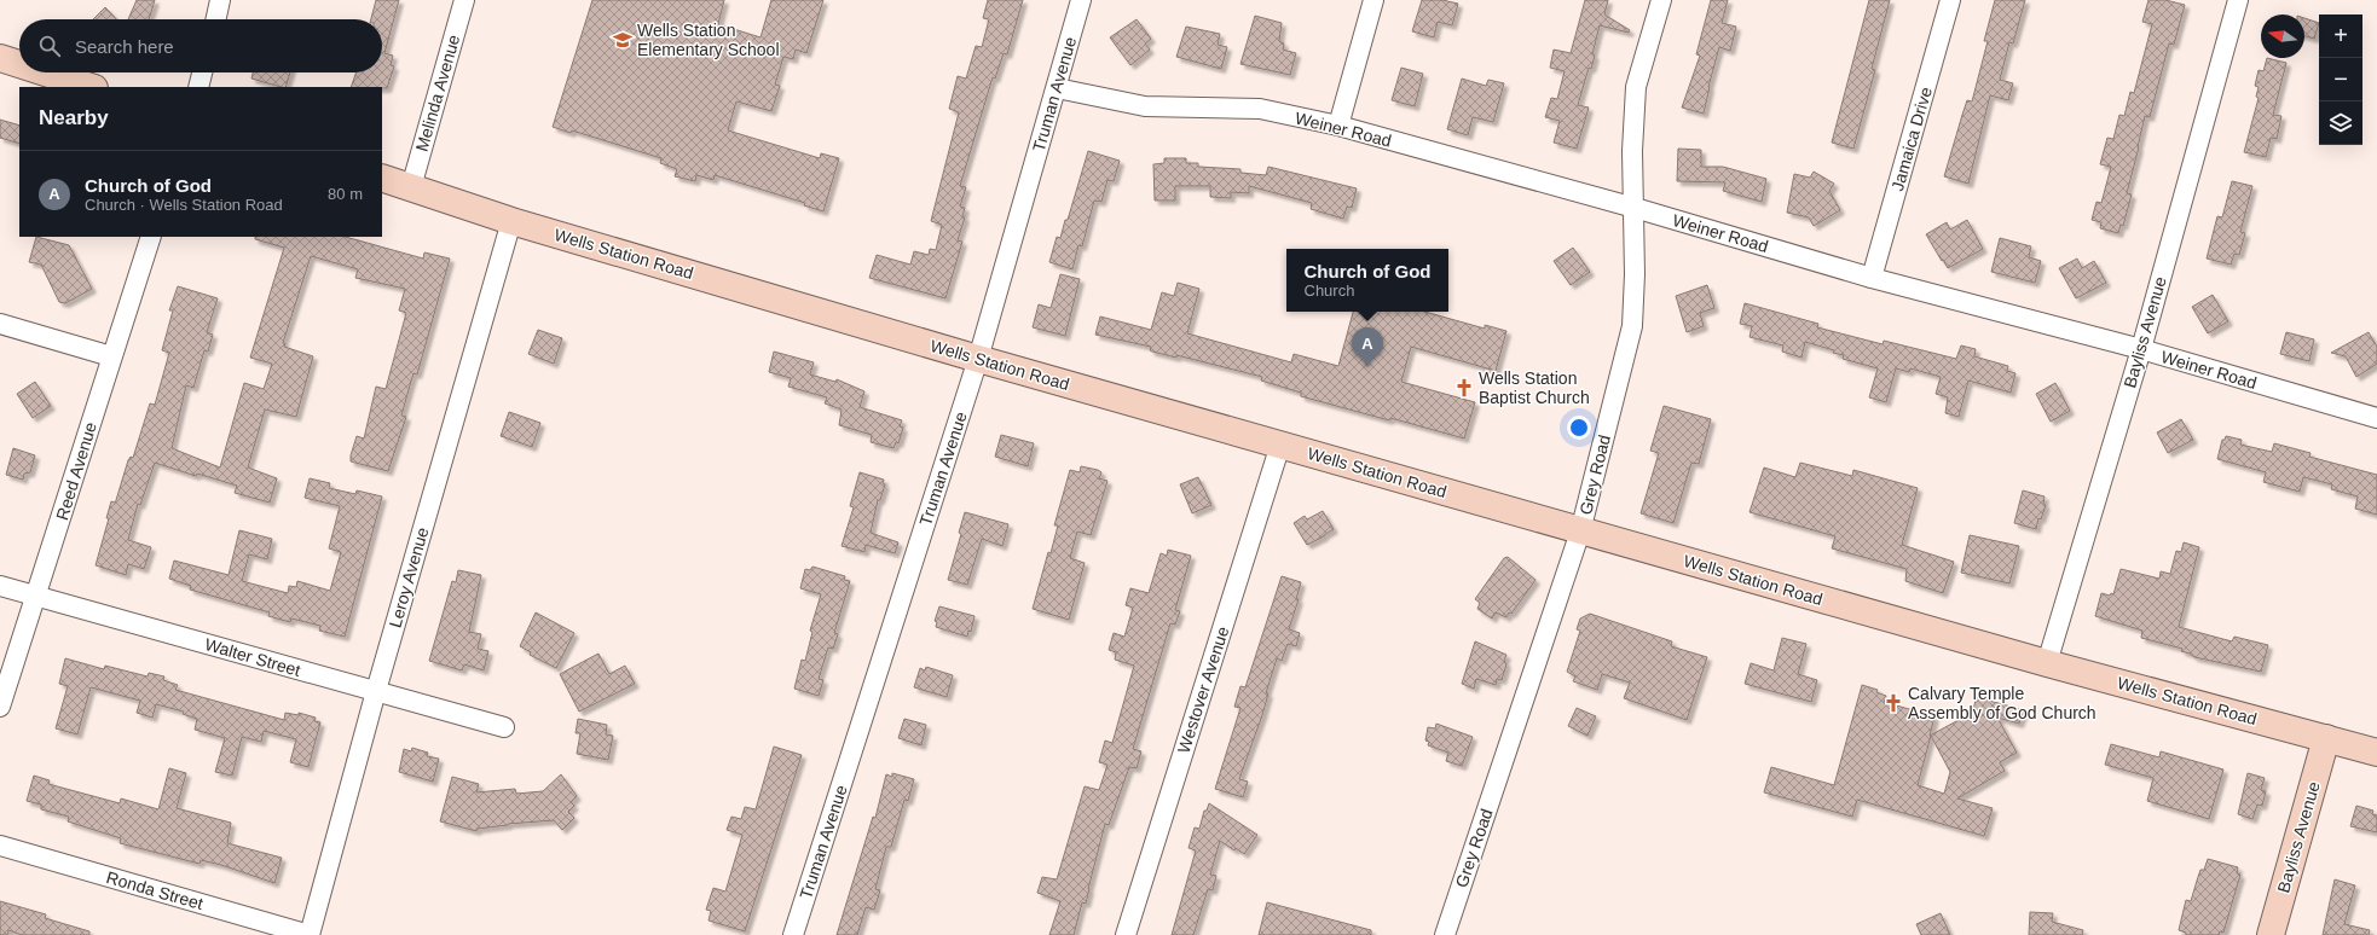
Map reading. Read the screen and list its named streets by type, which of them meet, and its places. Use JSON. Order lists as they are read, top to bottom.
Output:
{
  "streets": {
    "street": [
      "Melinda Avenue",
      "Truman Avenue",
      "Weiner Road",
      "Jamaica Drive",
      "Wells Station Road",
      "Bayliss Avenue",
      "Reed Avenue",
      "Grey Road",
      "Leroy Avenue",
      "Walter Street",
      "Westover Avenue",
      "Ronda Street"
    ]
  },
  "crossings": [
    ["Melinda Avenue", "Wells Station Road"],
    ["Truman Avenue", "Weiner Road"],
    ["Truman Avenue", "Wells Station Road"],
    ["Weiner Road", "Jamaica Drive"],
    ["Weiner Road", "Bayliss Avenue"],
    ["Weiner Road", "Grey Road"],
    ["Wells Station Road", "Bayliss Avenue"],
    ["Wells Station Road", "Grey Road"],
    ["Wells Station Road", "Leroy Avenue"],
    ["Wells Station Road", "Westover Avenue"],
    ["Reed Avenue", "Walter Street"],
    ["Leroy Avenue", "Walter Street"],
    ["Leroy Avenue", "Ronda Street"]
  ],
  "places": {
    "school or university": ["Wells Station Elementary School"],
    "church": ["Wells Station Baptist Church", "Calvary Temple Assembly of God Church"]
  },
  "north": "left",
  "page": {
    "map_buttons": ["+", "−"],
    "search": "Search here",
    "heading": "Nearby",
    "list": [
      {
        "mark": "A",
        "name": "Church of God",
        "note": "Church · Wells Station Road",
        "value": "80 m"
      }
    ],
    "popup": ["Church of God", "Church"],
    "pins": "A"
  }
}
